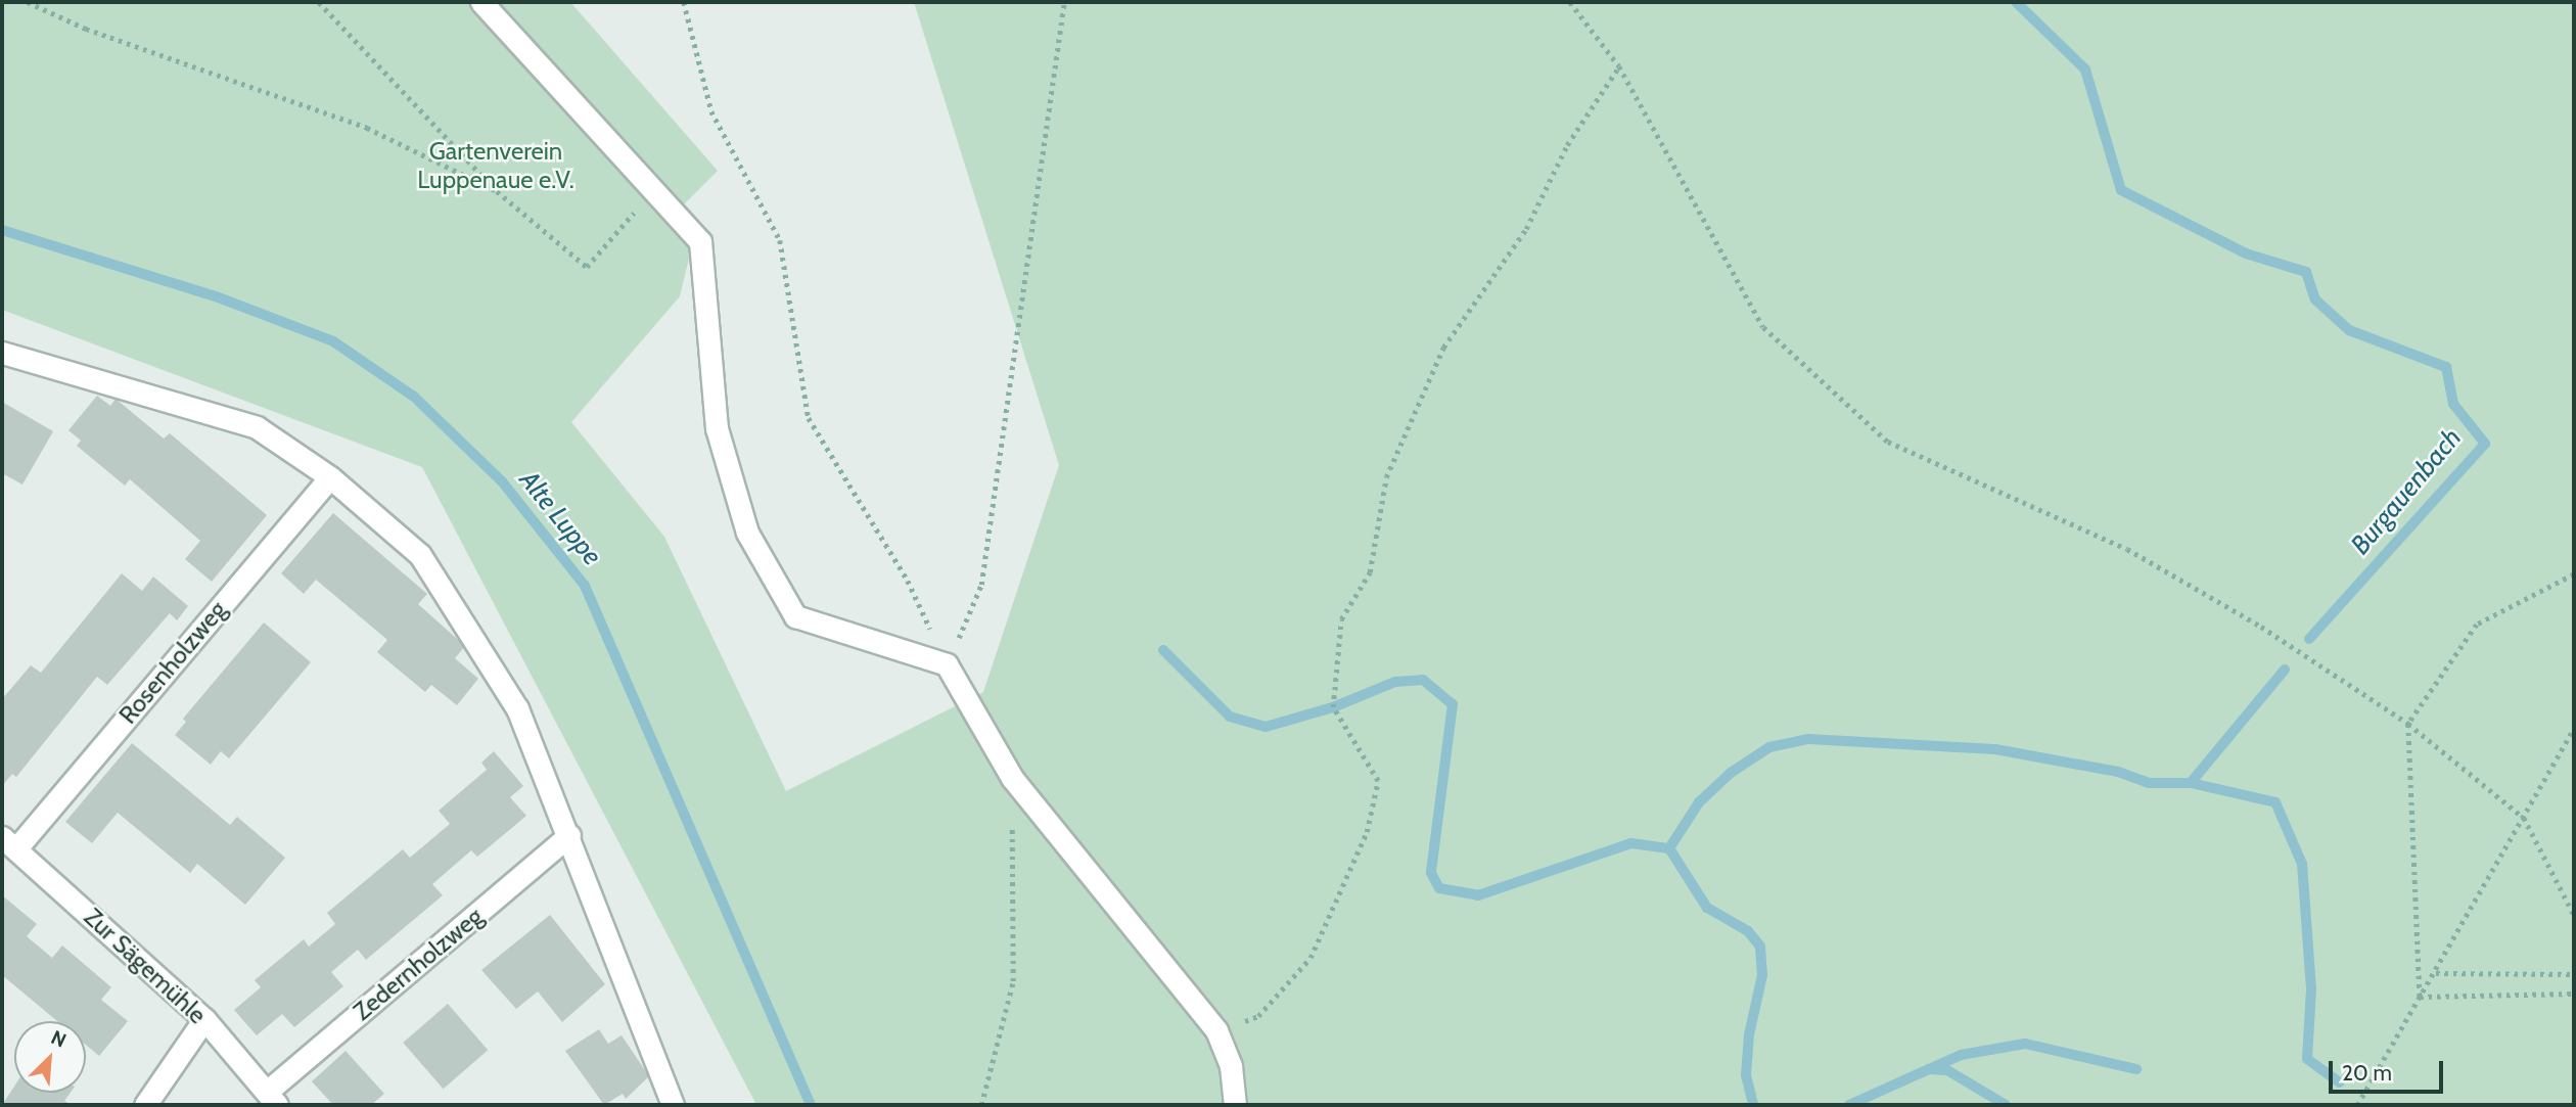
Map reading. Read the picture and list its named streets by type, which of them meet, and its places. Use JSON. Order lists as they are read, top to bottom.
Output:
{
  "streets": {
    "street": ["Rosenholzweg", "Zedernholzweg", "Zur Sägemühle"]
  },
  "crossings": [
    ["Rosenholzweg", "Zur Sägemühle"],
    ["Zedernholzweg", "Zur Sägemühle"]
  ],
  "water": ["Burgauenbach", "Alte Luppe"],
  "parks": ["Gartenverein Luppenaue e.V."],
  "scale_bar": "20 m",
  "north": "top right"
}
